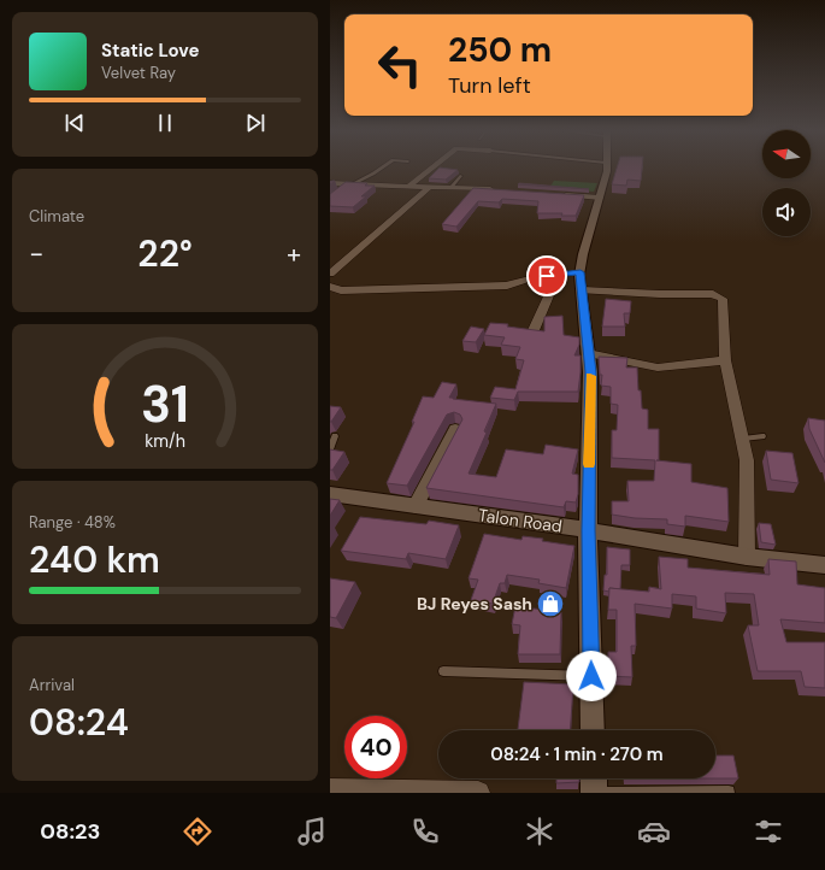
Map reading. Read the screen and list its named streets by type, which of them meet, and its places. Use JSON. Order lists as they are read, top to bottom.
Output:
{
  "streets": {
    "street": ["Talon Road"]
  },
  "places": {
    "shop": ["BJ Reyes Sash"]
  },
  "north": "left",
  "page": {
    "turn": ["250 m", "Turn left"],
    "song": ["Static Love", "Velvet Ray"],
    "tile": [
      "Climate",
      ["Range · 48%", "240 km"],
      ["Arrival", "08:24"]
    ],
    "heat": ["−", "22°", "+"],
    "limit": "40",
    "trip": "08:24 · 1 min · 270 m",
    "tabs": "08:23",
    "gauge": ["31", "km/h"]
  }
}
